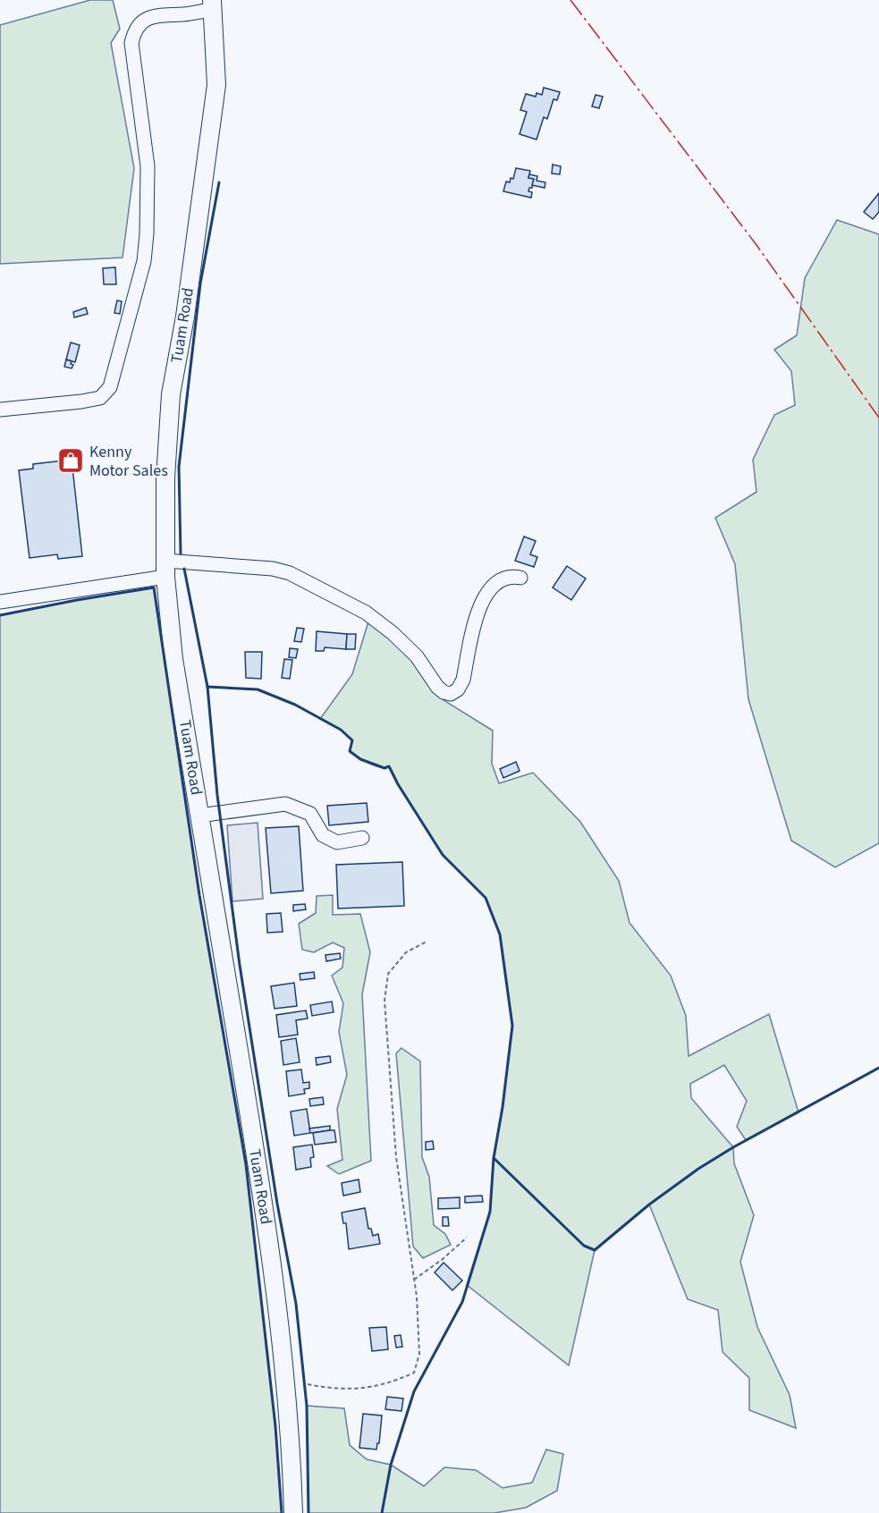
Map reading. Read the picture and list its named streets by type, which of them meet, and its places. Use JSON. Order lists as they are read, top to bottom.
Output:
{
  "streets": {
    "main road": ["Tuam Road"]
  },
  "places": {
    "shop": ["Kenny Motor Sales"]
  }
}
